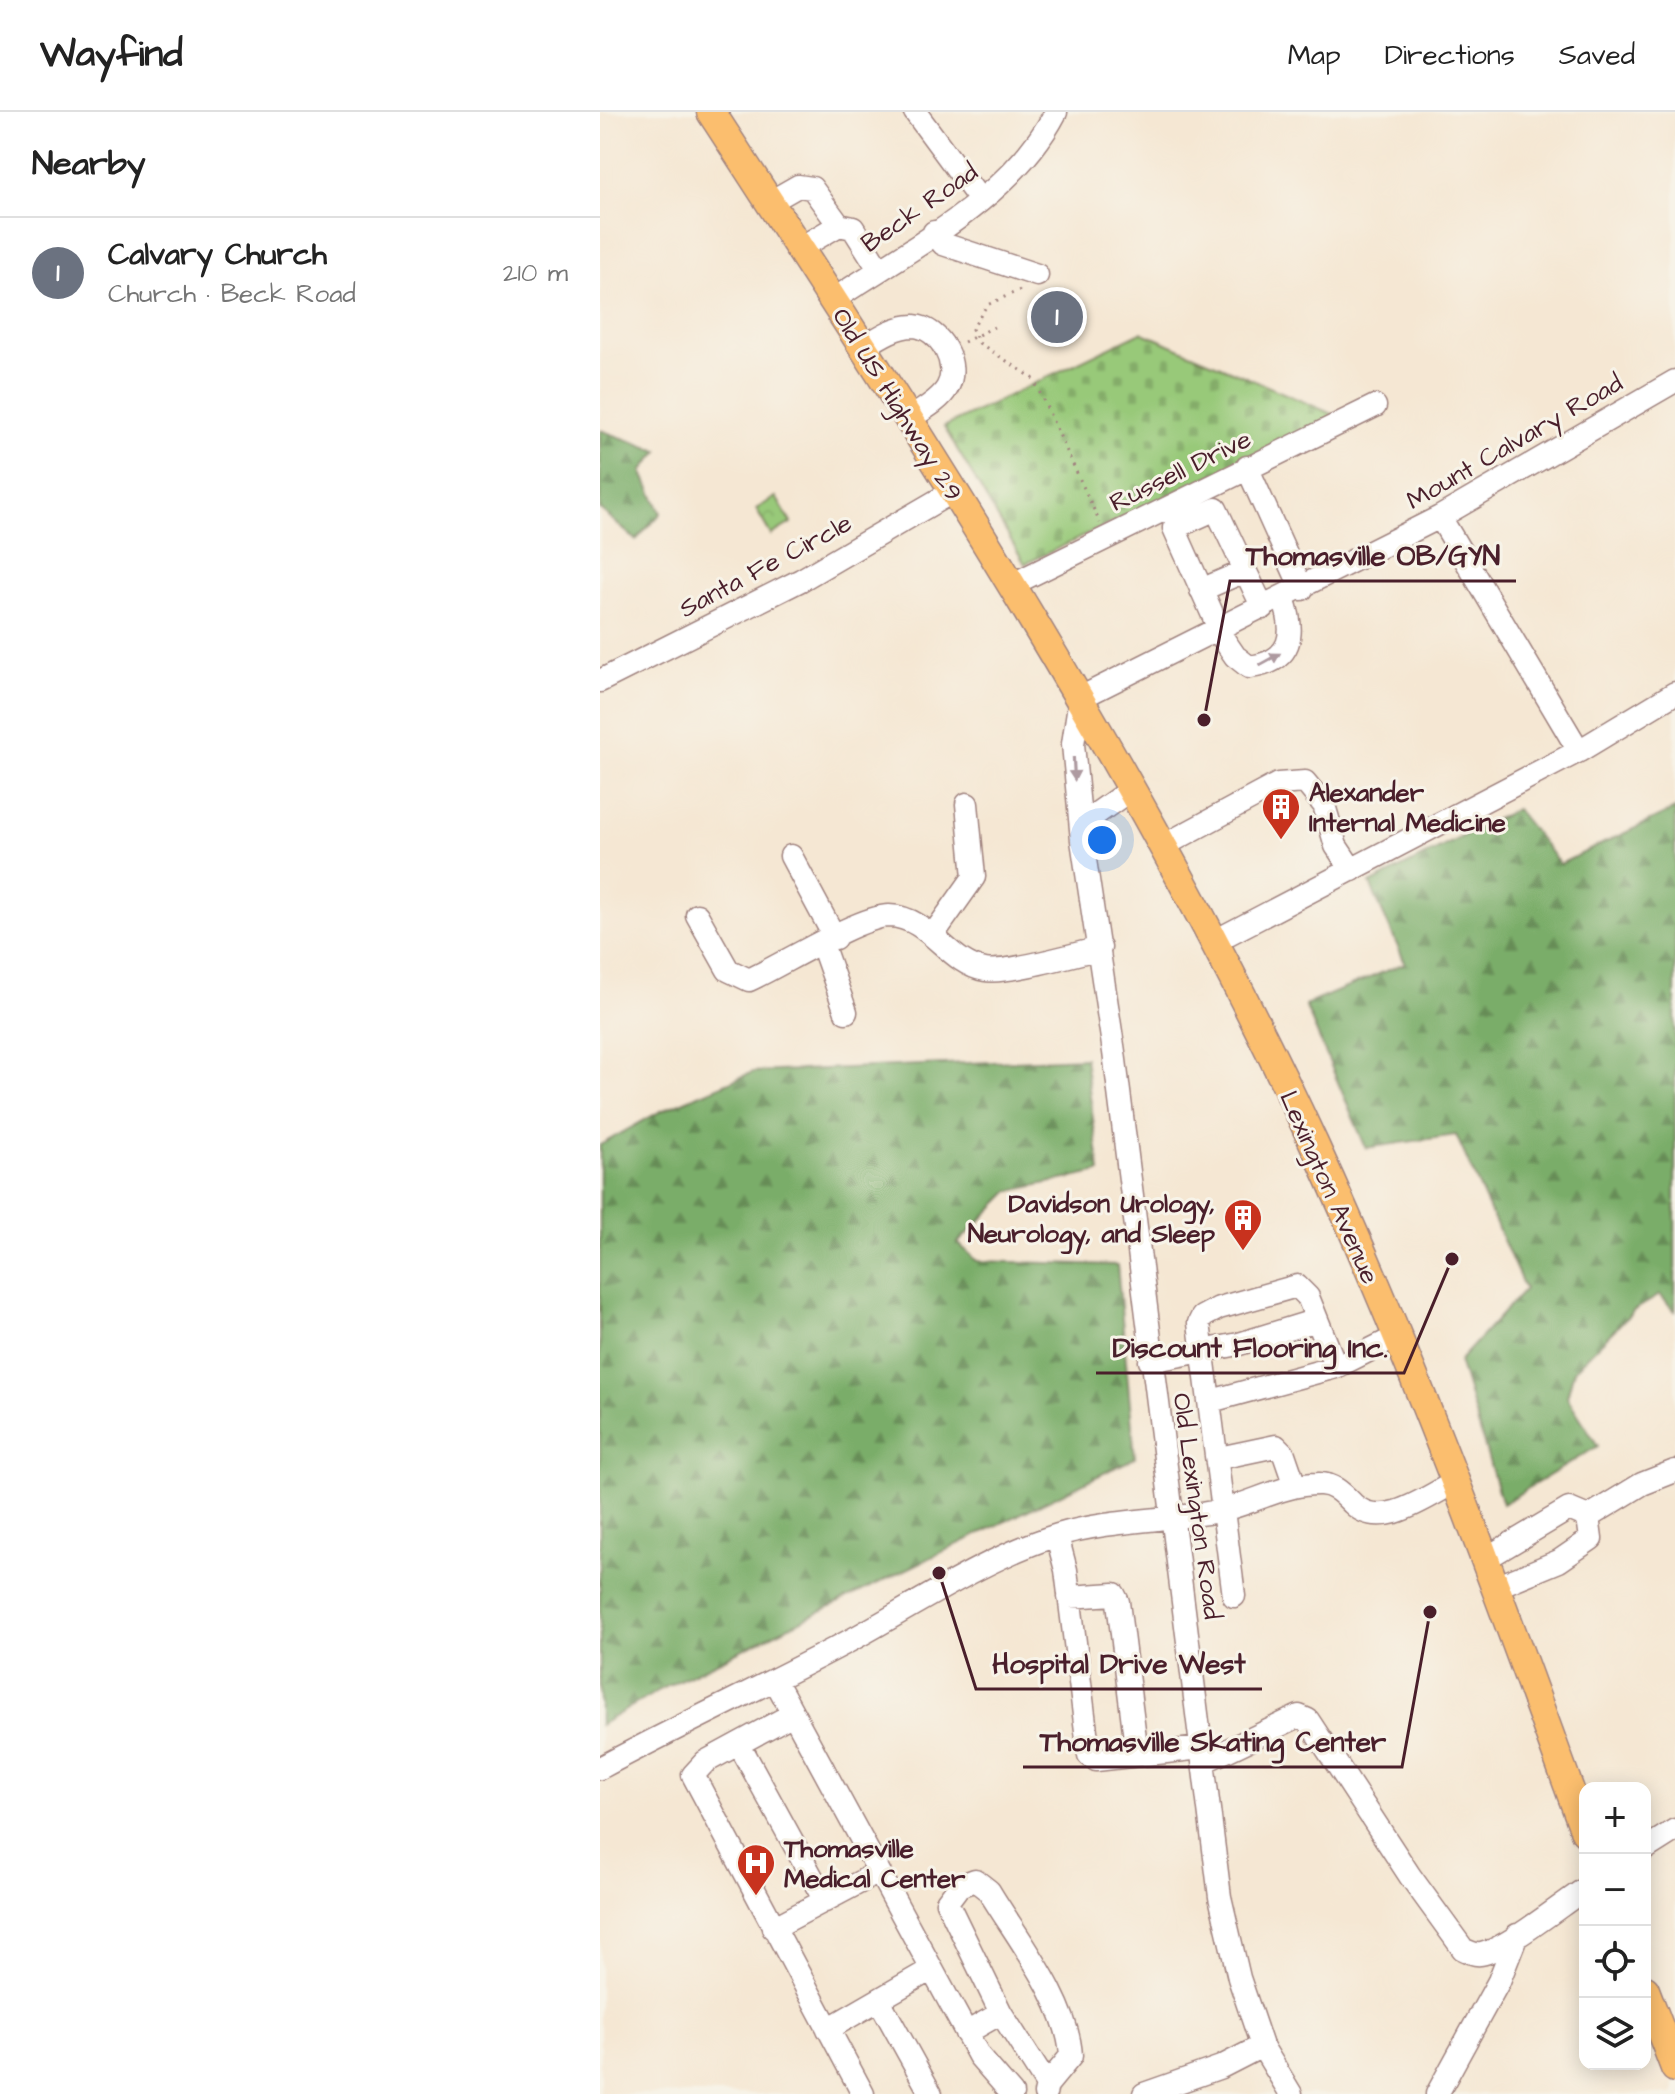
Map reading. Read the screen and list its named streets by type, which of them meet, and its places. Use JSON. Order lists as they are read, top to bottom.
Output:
{
  "streets": {
    "main road": ["Old US Highway 29", "Lexington Avenue"],
    "street": [
      "Beck Road",
      "Mount Calvary Road",
      "Russell Drive",
      "Santa Fe Circle",
      "Old Lexington Road"
    ]
  },
  "crossings": [
    ["Beck Road", "Old US Highway 29"],
    ["Old US Highway 29", "Mount Calvary Road"],
    ["Old US Highway 29", "Russell Drive"],
    ["Old US Highway 29", "Santa Fe Circle"],
    ["Old US Highway 29", "Lexington Avenue"],
    ["Old US Highway 29", "Old Lexington Road"],
    ["Mount Calvary Road", "Lexington Avenue"],
    ["Mount Calvary Road", "Old Lexington Road"],
    ["Lexington Avenue", "Old Lexington Road"]
  ],
  "places": {
    "other": [
      "Thomasville OB/GYN",
      "Discount Flooring Inc.",
      "Hospital Drive West",
      "Thomasville Skating Center"
    ],
    "building": ["Alexander Internal Medicine", "Davidson Urology, Neurology, and Sleep"],
    "hospital": ["Thomasville Medical Center"]
  },
  "page": {
    "header": "Wayfind",
    "nav": ["Map", "Directions", "Saved"],
    "heading": "Nearby",
    "list": [
      {
        "mark": "1",
        "name": "Calvary Church",
        "note": "Church · Beck Road",
        "value": "210 m"
      }
    ],
    "pins": "1",
    "map_buttons": ["+", "−"]
  }
}
